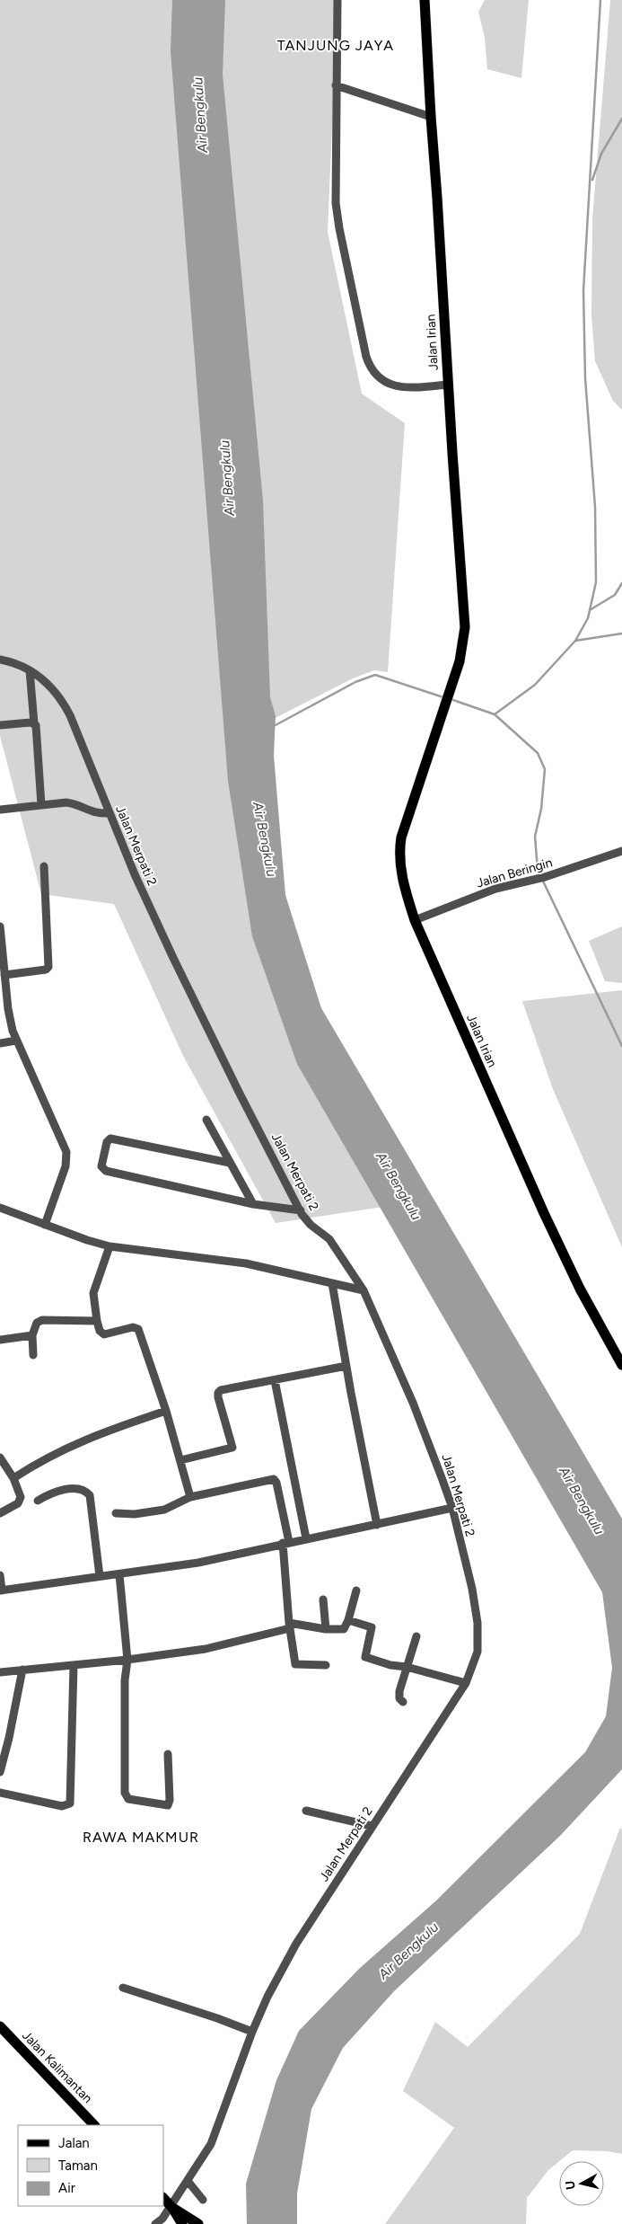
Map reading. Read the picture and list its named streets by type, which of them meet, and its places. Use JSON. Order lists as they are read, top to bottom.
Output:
{
  "streets": {
    "main road": ["Jalan Irian", "Jalan Kalimantan"],
    "street": ["Jalan Merpati 2", "Jalan Beringin"]
  },
  "crossings": [
    ["Jalan Irian", "Jalan Beringin"]
  ],
  "districts": ["TANJUNG JAYA", "RAWA MAKMUR"],
  "water": ["Air Bengkulu"],
  "legend": ["Jalan", "Taman", "Air"],
  "north": "left"
}
